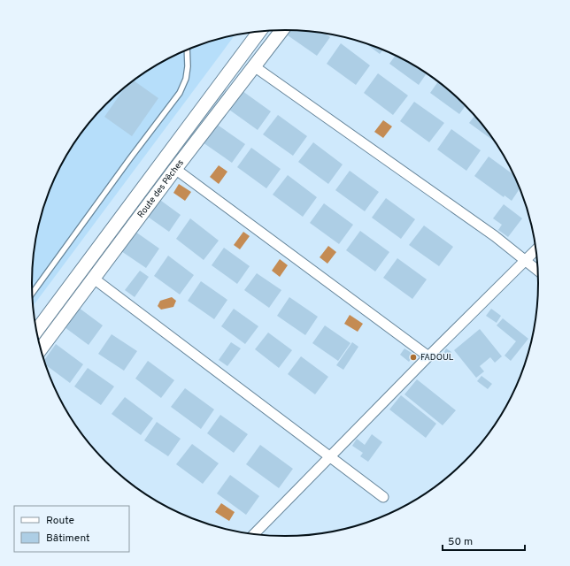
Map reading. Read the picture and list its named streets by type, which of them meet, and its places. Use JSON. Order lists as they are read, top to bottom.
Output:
{
  "streets": {
    "main road": ["Route des Pêches"]
  },
  "places": ["FADOUL"],
  "legend": ["Route", "Bâtiment"],
  "scale_bar": "50 m"
}
